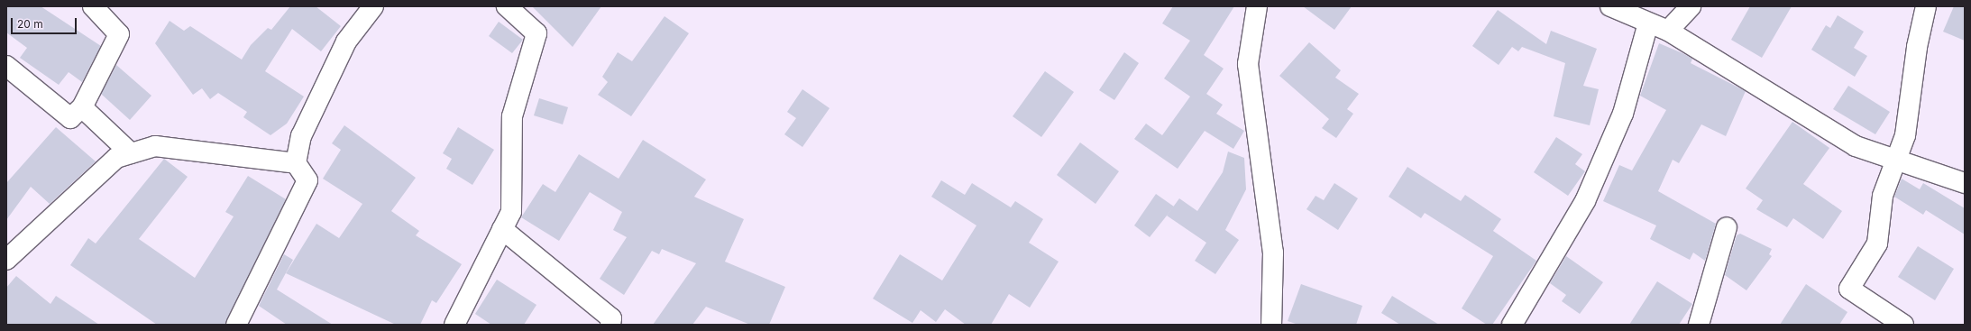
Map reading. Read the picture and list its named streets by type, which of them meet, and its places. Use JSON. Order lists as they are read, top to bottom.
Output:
{
  "scale_bar": "20 m"
}
